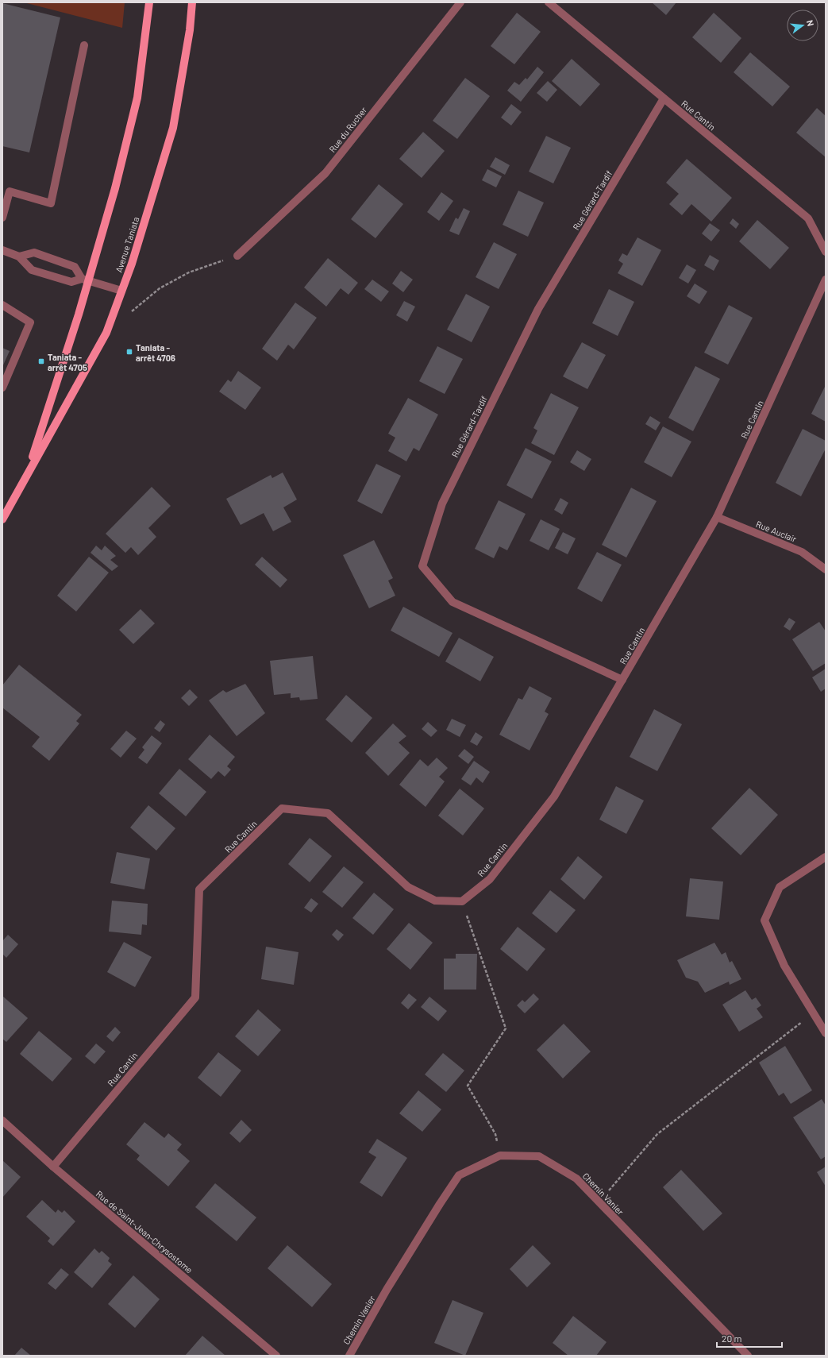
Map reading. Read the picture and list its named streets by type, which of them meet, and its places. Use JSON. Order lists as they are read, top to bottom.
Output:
{
  "streets": {
    "main road": ["Avenue Taniata"],
    "street": [
      "Rue Cantin",
      "Rue du Rucher",
      "Rue Gérard-Tardif",
      "Rue Auclair",
      "Chemin Vanier",
      "Rue de Saint-Jean-Chrysostome"
    ]
  },
  "crossings": [
    ["Rue Cantin", "Rue Gérard-Tardif"],
    ["Rue Cantin", "Rue Auclair"],
    ["Rue Cantin", "Rue de Saint-Jean-Chrysostome"]
  ],
  "places": {
    "transit": ["Taniata - arrêt 4706", "Taniata - arrêt 4705"]
  },
  "scale_bar": "20 m",
  "north": "right"
}
